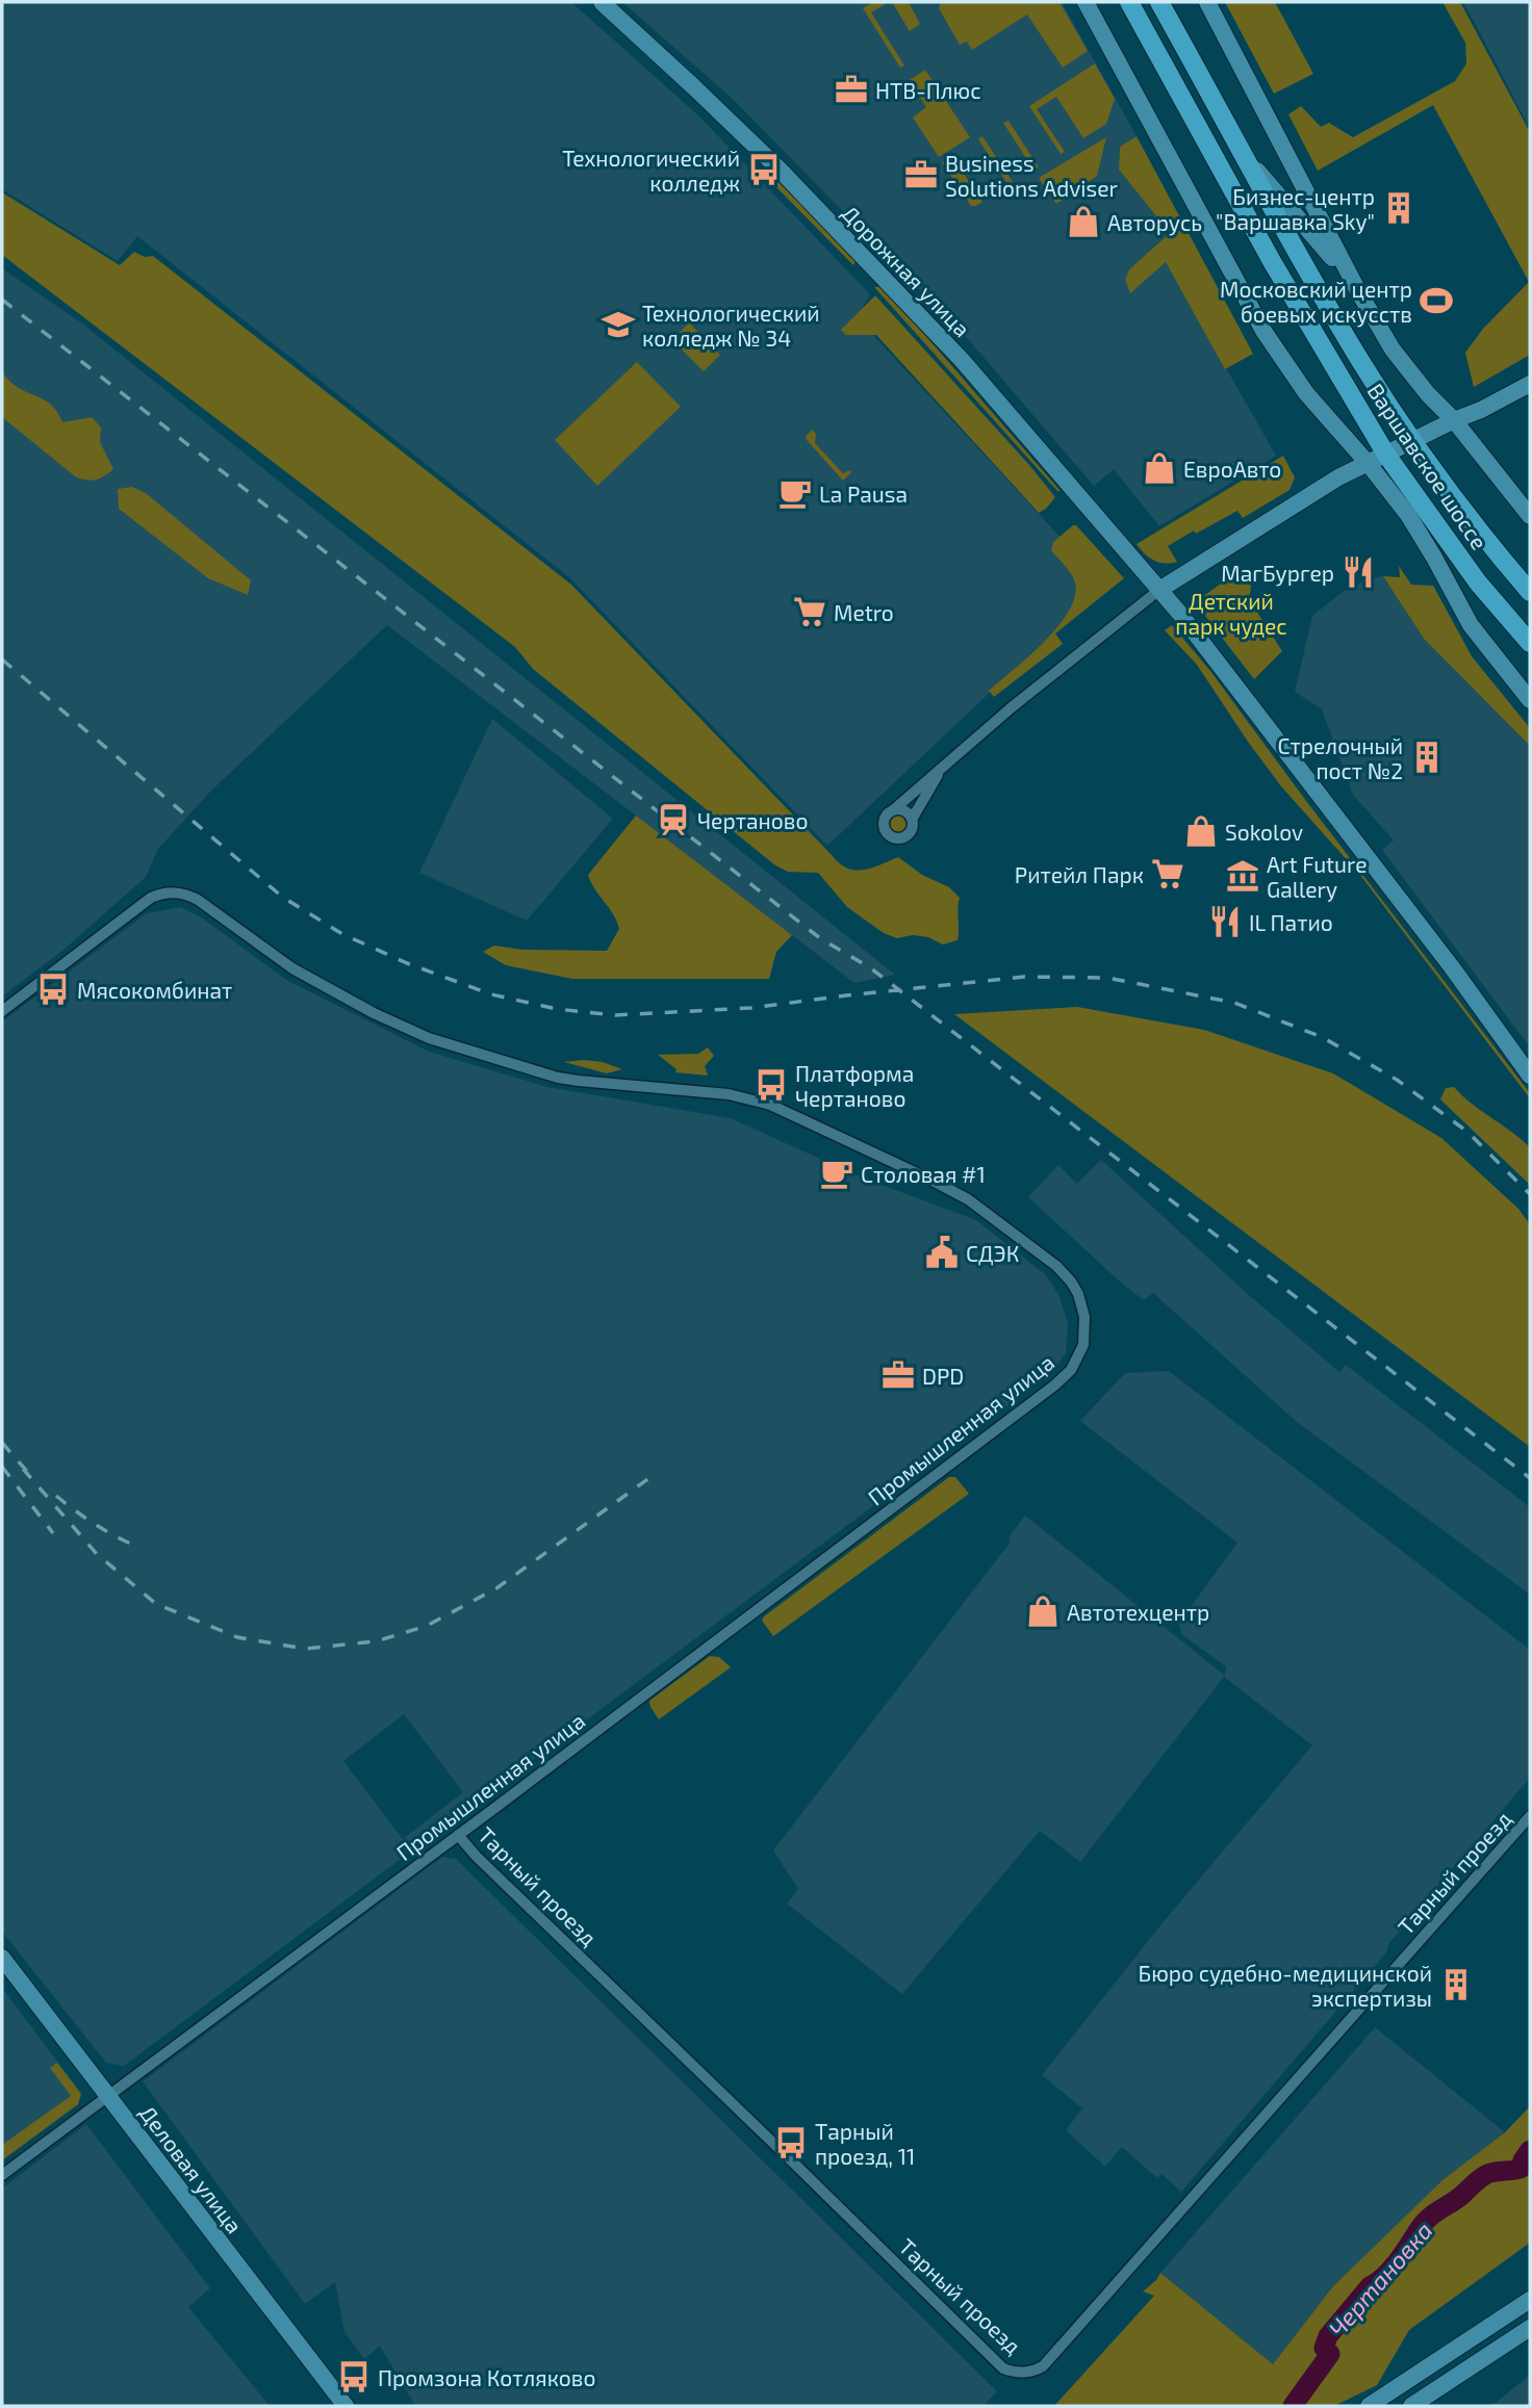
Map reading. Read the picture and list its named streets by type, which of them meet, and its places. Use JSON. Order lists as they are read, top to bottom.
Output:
{
  "streets": {
    "main road": ["Дорожная улица", "Варшавское шоссе", "Деловая улица"],
    "street": ["Промышленная улица", "Тарный проезд"]
  },
  "crossings": [
    ["Промышленная улица", "Тарный проезд"],
    ["Промышленная улица", "Деловая улица"]
  ],
  "water": ["Чертановка"],
  "parks": ["Детский парк чудес"],
  "places": {
    "office": ["НТВ-Плюс", "Business Solutions Adviser", "DPD"],
    "bus stop": [
      "Технологический колледж",
      "Мясокомбинат",
      "Платформа Чертаново",
      "Тарный проезд, 11",
      "Промзона Котляково"
    ],
    "building": ["Бизнес-центр \"Варшавка Sky\"", "Стрелочный пост №2", "Бюро судебно-медицинской экспертизы"],
    "shop": [
      "Авторусь",
      "ЕвроАвто",
      "Sokolov",
      "Автотехцентр"
    ],
    "sports": ["Московский центр боевых искусств"],
    "school or university": ["Технологический колледж № 34"],
    "cafe": ["La Pausa", "Столовая #1"],
    "restaurant": ["МагБургер", "IL Патио"],
    "supermarket": ["Metro", "Ритейл Парк"],
    "station": ["Чертаново"],
    "museum": ["Art Future Gallery"],
    "public building": ["СДЭК"]
  }
}
